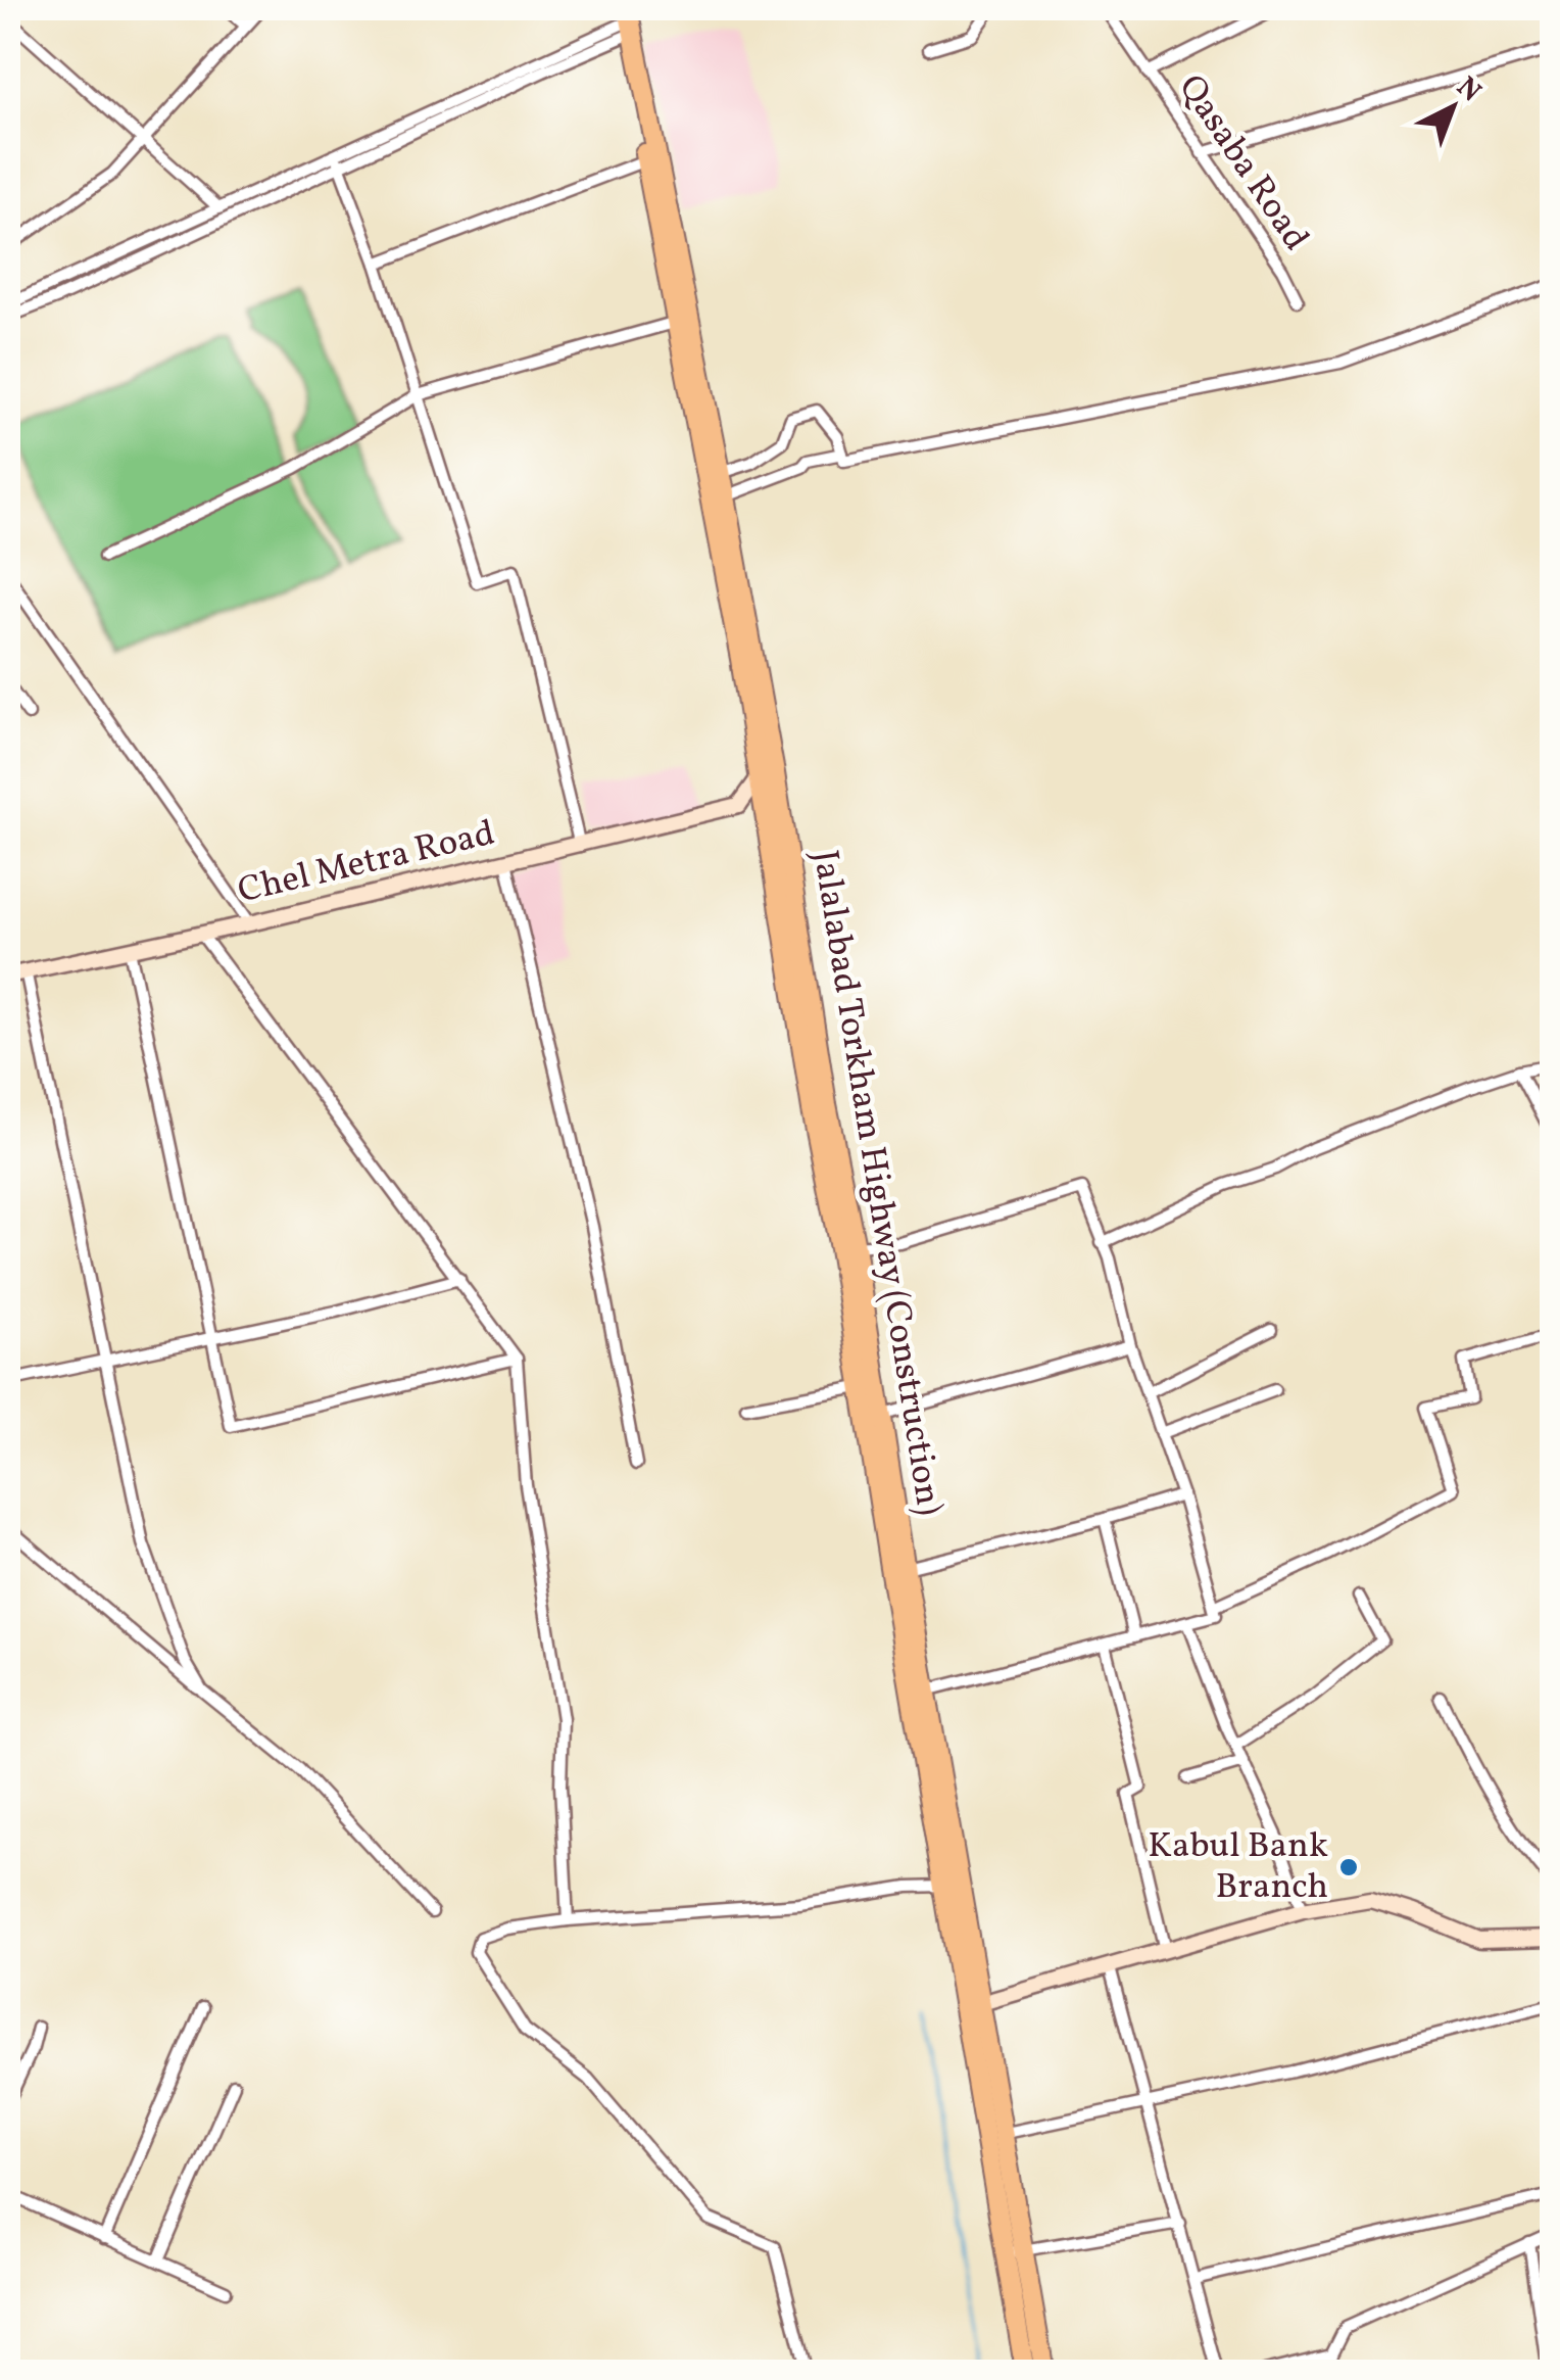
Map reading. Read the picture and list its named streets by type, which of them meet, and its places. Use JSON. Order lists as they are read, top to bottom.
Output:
{
  "streets": {
    "highway": ["Jalalabad Torkham Highway (Construction)"],
    "street": ["Qasaba Road", "Chel Metra Road"]
  },
  "places": ["Kabul Bank Branch"],
  "north": "top right"
}
